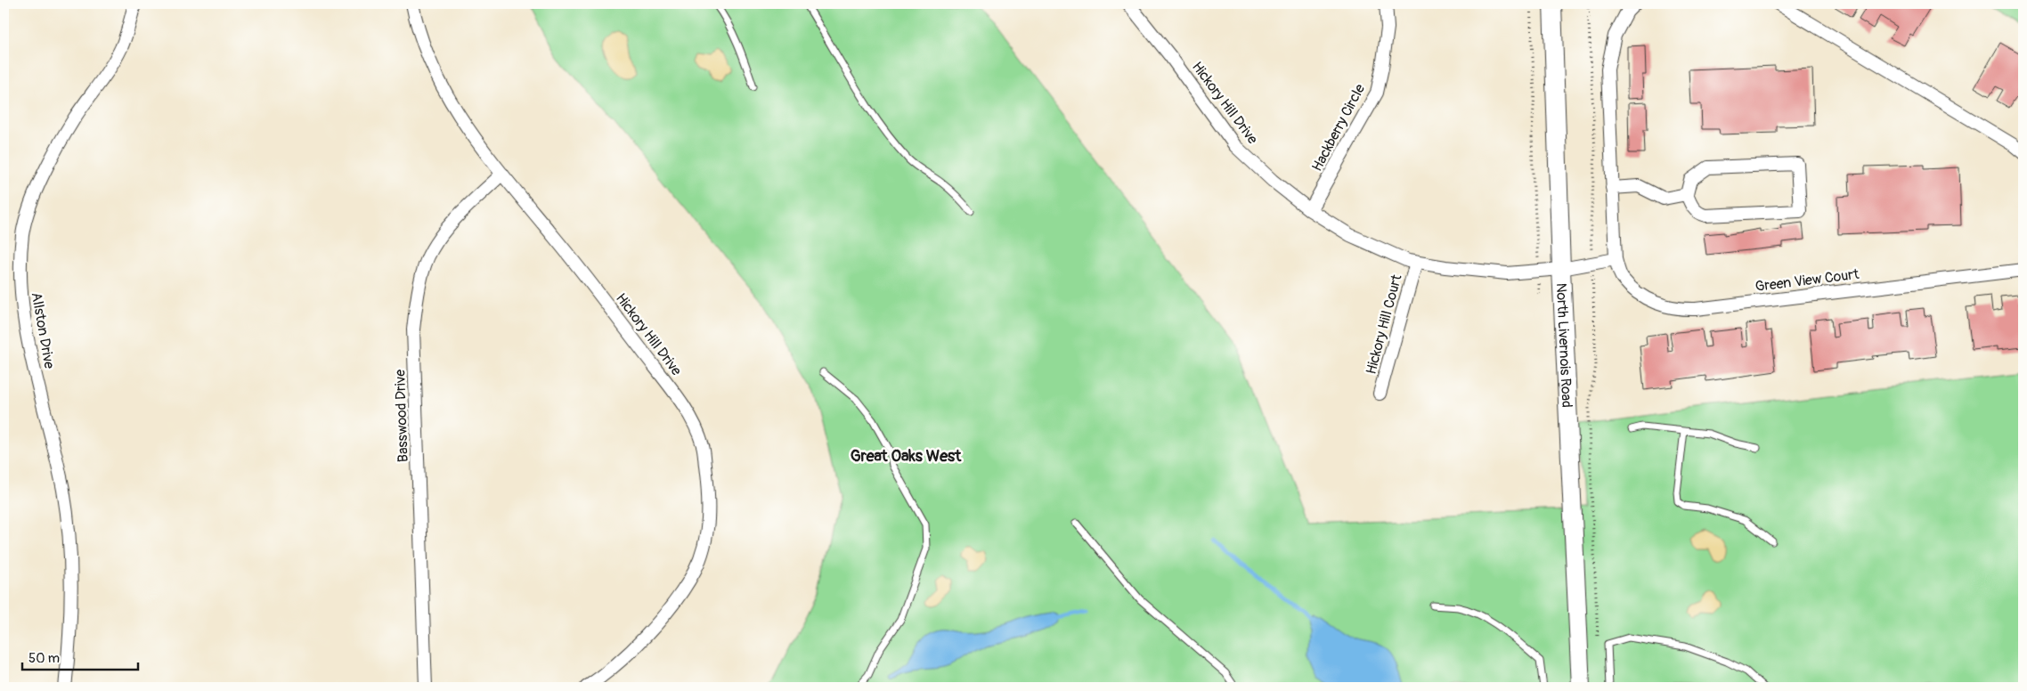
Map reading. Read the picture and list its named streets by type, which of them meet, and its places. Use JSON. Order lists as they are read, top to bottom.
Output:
{
  "streets": {
    "main road": ["North Livernois Road"],
    "street": [
      "Hickory Hill Drive",
      "Hackberry Circle",
      "Green View Court",
      "Hickory Hill Court",
      "Allston Drive",
      "Basswood Drive"
    ]
  },
  "crossings": [
    ["Hickory Hill Drive", "Hackberry Circle"],
    ["Hickory Hill Drive", "Hickory Hill Court"],
    ["Hickory Hill Drive", "North Livernois Road"],
    ["Hickory Hill Drive", "Basswood Drive"]
  ],
  "districts": ["Great Oaks West"],
  "scale_bar": "50 m"
}
